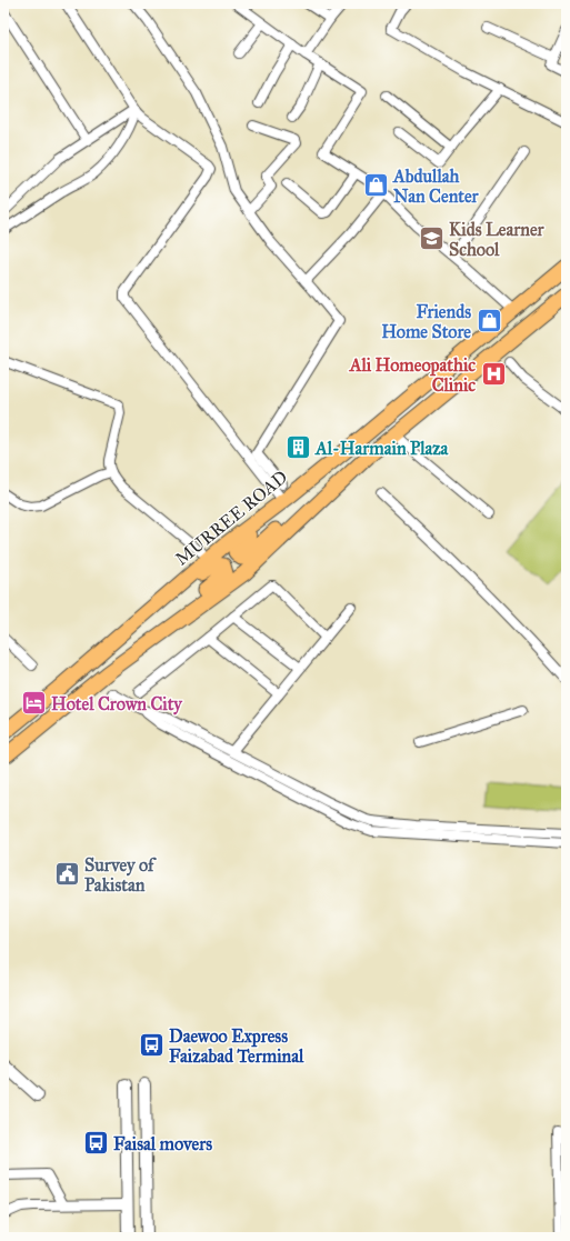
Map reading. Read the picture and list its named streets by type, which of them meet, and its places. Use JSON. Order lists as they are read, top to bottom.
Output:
{
  "streets": {
    "main road": ["MURREE ROAD"]
  },
  "places": {
    "shop": ["Abdullah Nan Center", "Friends Home Store"],
    "school or university": ["Kids Learner School"],
    "hospital": ["Ali Homeopathic Clinic"],
    "building": ["Al-Harmain Plaza"],
    "hotel": ["Hotel Crown City"],
    "public building": ["Survey of Pakistan"],
    "bus stop": ["Daewoo Express Faizabad Terminal", "Faisal movers"]
  }
}
